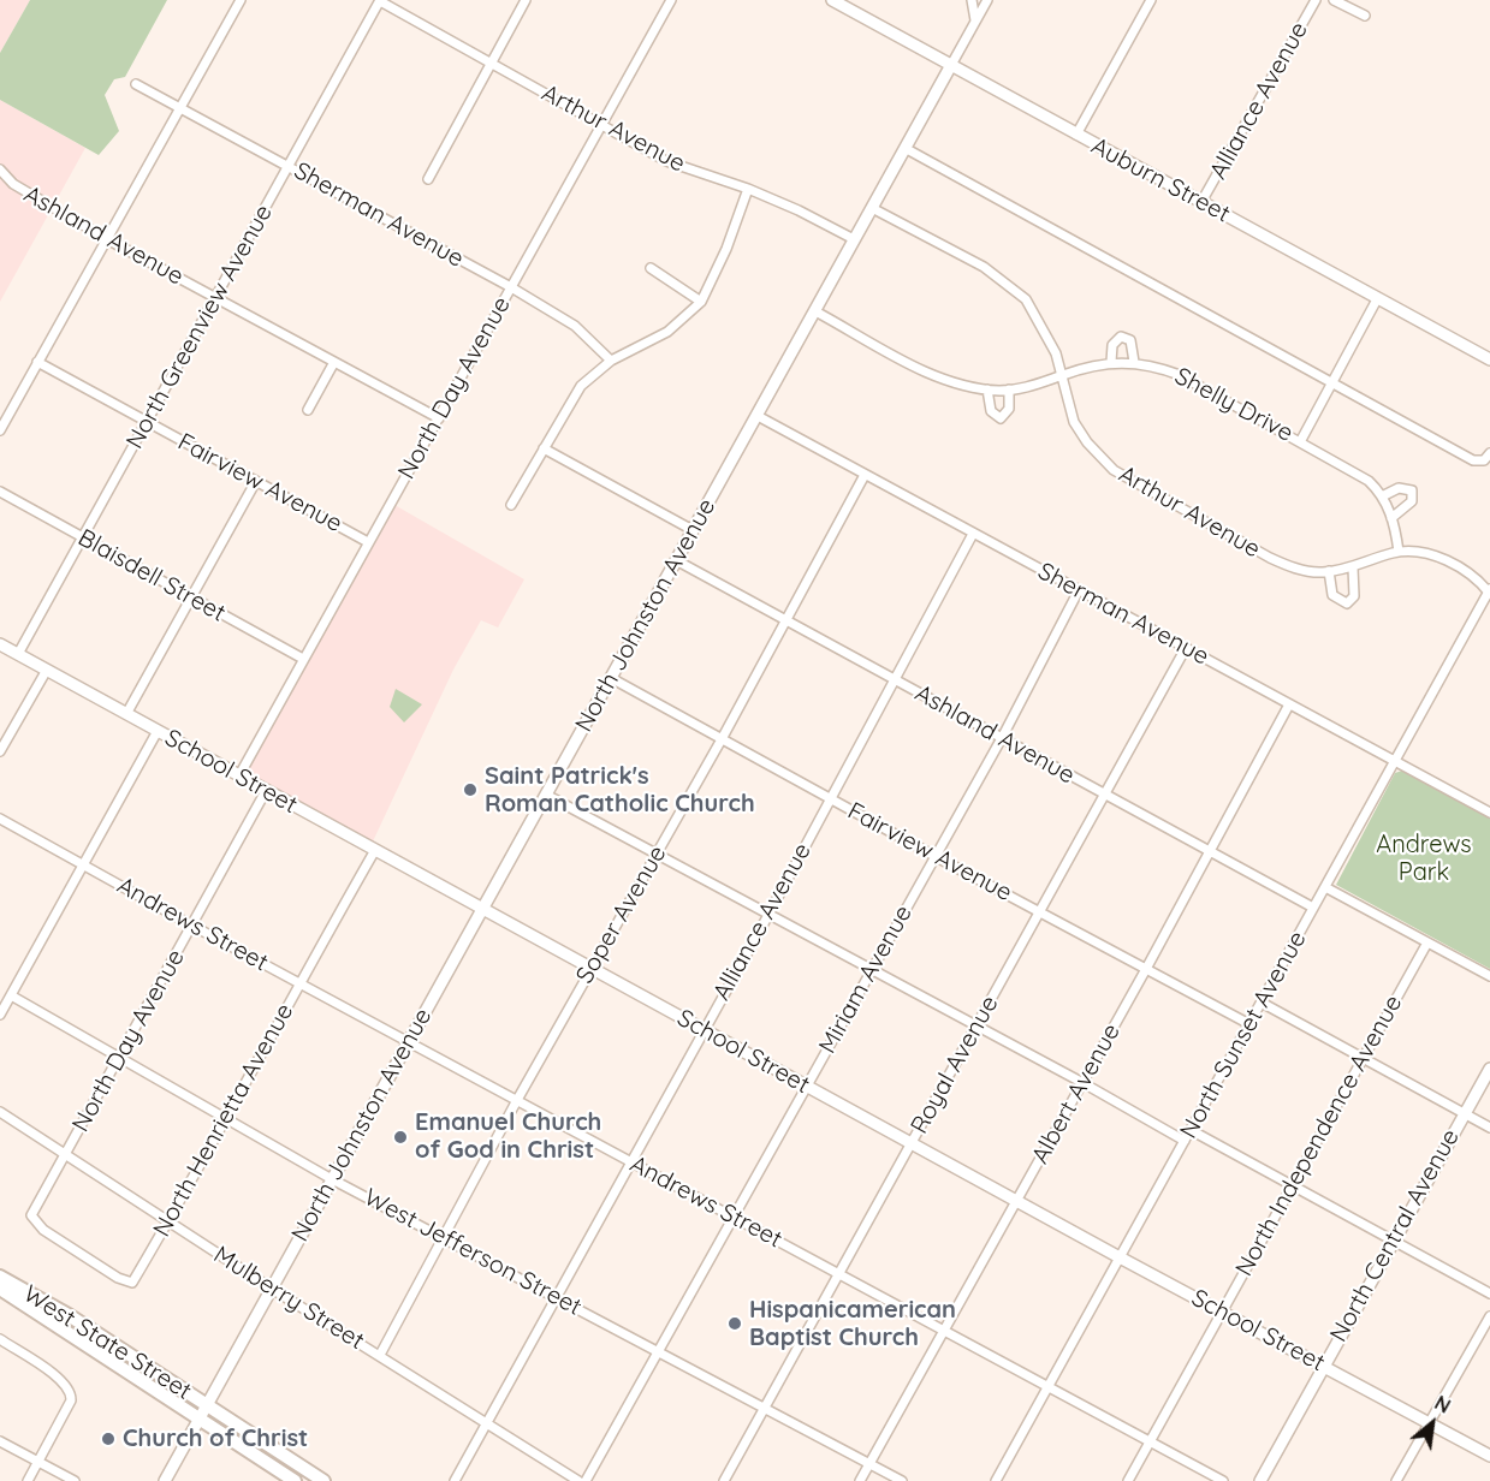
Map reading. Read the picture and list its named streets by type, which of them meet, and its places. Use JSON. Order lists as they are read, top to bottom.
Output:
{
  "streets": {
    "main road": [
      "Auburn Street",
      "North Johnston Avenue",
      "School Street",
      "North Central Avenue",
      "West State Street"
    ],
    "street": [
      "Alliance Avenue",
      "Arthur Avenue",
      "Sherman Avenue",
      "Ashland Avenue",
      "North Greenview Avenue",
      "North Day Avenue",
      "Shelly Drive",
      "Fairview Avenue",
      "Blaisdell Street",
      "Soper Avenue",
      "Andrews Street",
      "Miriam Avenue",
      "North Sunset Avenue",
      "Royal Avenue",
      "Albert Avenue",
      "North Henrietta Avenue",
      "North Independence Avenue",
      "West Jefferson Street",
      "Mulberry Street"
    ]
  },
  "crossings": [
    ["Alliance Avenue", "Auburn Street"],
    ["Alliance Avenue", "Sherman Avenue"],
    ["Alliance Avenue", "Ashland Avenue"],
    ["Alliance Avenue", "Fairview Avenue"],
    ["Alliance Avenue", "School Street"],
    ["Alliance Avenue", "Andrews Street"],
    ["Alliance Avenue", "West Jefferson Street"],
    ["Alliance Avenue", "Mulberry Street"],
    ["Arthur Avenue", "North Greenview Avenue"],
    ["Arthur Avenue", "North Day Avenue"],
    ["Arthur Avenue", "Shelly Drive"],
    ["Arthur Avenue", "North Johnston Avenue"],
    ["Arthur Avenue", "North Sunset Avenue"],
    ["Auburn Street", "North Johnston Avenue"],
    ["Sherman Avenue", "North Greenview Avenue"],
    ["Sherman Avenue", "North Day Avenue"],
    ["Sherman Avenue", "North Johnston Avenue"],
    ["Sherman Avenue", "Soper Avenue"],
    ["Sherman Avenue", "Miriam Avenue"],
    ["Sherman Avenue", "North Sunset Avenue"],
    ["Sherman Avenue", "Royal Avenue"],
    ["Sherman Avenue", "Albert Avenue"],
    ["Ashland Avenue", "North Greenview Avenue"],
    ["Ashland Avenue", "North Day Avenue"],
    ["Ashland Avenue", "North Johnston Avenue"],
    ["Ashland Avenue", "Soper Avenue"],
    ["Ashland Avenue", "Miriam Avenue"],
    ["Ashland Avenue", "North Sunset Avenue"],
    ["Ashland Avenue", "Royal Avenue"],
    ["Ashland Avenue", "Albert Avenue"],
    ["North Greenview Avenue", "Fairview Avenue"],
    ["North Greenview Avenue", "Blaisdell Street"],
    ["North Greenview Avenue", "School Street"],
    ["North Day Avenue", "Fairview Avenue"],
    ["North Day Avenue", "Blaisdell Street"],
    ["North Day Avenue", "School Street"],
    ["North Day Avenue", "Andrews Street"],
    ["North Day Avenue", "North Henrietta Avenue"],
    ["North Day Avenue", "West Jefferson Street"],
    ["North Day Avenue", "Mulberry Street"],
    ["Shelly Drive", "North Johnston Avenue"],
    ["Fairview Avenue", "North Johnston Avenue"],
    ["Fairview Avenue", "Soper Avenue"],
    ["Fairview Avenue", "Miriam Avenue"],
    ["Fairview Avenue", "North Sunset Avenue"],
    ["Fairview Avenue", "Royal Avenue"],
    ["Fairview Avenue", "Albert Avenue"],
    ["North Johnston Avenue", "School Street"],
    ["North Johnston Avenue", "Andrews Street"],
    ["North Johnston Avenue", "West Jefferson Street"],
    ["North Johnston Avenue", "Mulberry Street"],
    ["North Johnston Avenue", "West State Street"],
    ["School Street", "Soper Avenue"],
    ["School Street", "Miriam Avenue"],
    ["School Street", "North Sunset Avenue"],
    ["School Street", "Royal Avenue"],
    ["School Street", "Albert Avenue"],
    ["School Street", "North Henrietta Avenue"],
    ["School Street", "North Independence Avenue"],
    ["School Street", "North Central Avenue"],
    ["Soper Avenue", "Andrews Street"],
    ["Soper Avenue", "West Jefferson Street"],
    ["Soper Avenue", "Mulberry Street"],
    ["Andrews Street", "Miriam Avenue"],
    ["Andrews Street", "North Sunset Avenue"],
    ["Andrews Street", "Royal Avenue"],
    ["Andrews Street", "Albert Avenue"],
    ["Andrews Street", "North Henrietta Avenue"],
    ["Andrews Street", "North Independence Avenue"],
    ["Miriam Avenue", "West Jefferson Street"],
    ["Royal Avenue", "West Jefferson Street"],
    ["Albert Avenue", "West Jefferson Street"],
    ["North Henrietta Avenue", "West Jefferson Street"],
    ["North Henrietta Avenue", "Mulberry Street"]
  ],
  "parks": ["Andrews Park"],
  "places": [
    "Saint Patrick's Roman Catholic Church",
    "Emanuel Church of God in Christ",
    "Hispanicamerican Baptist Church",
    "Church of Christ"
  ],
  "north": "top right"
}
